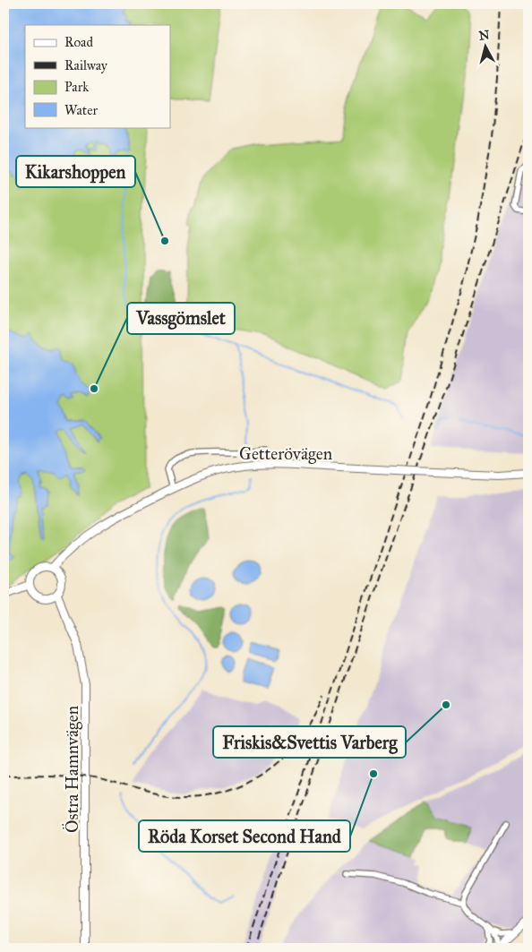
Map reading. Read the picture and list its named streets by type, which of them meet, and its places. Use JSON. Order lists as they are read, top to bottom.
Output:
{
  "streets": {
    "street": ["Getterövägen", "Östra Hamnvägen"]
  },
  "crossings": [
    ["Getterövägen", "Östra Hamnvägen"]
  ],
  "places": [
    "Kikarshoppen",
    "Vassgömslet",
    "Friskis&Svettis Varberg",
    "Röda Korset Second Hand"
  ],
  "legend": [
    "Road",
    "Railway",
    "Park",
    "Water"
  ],
  "north": "top"
}
